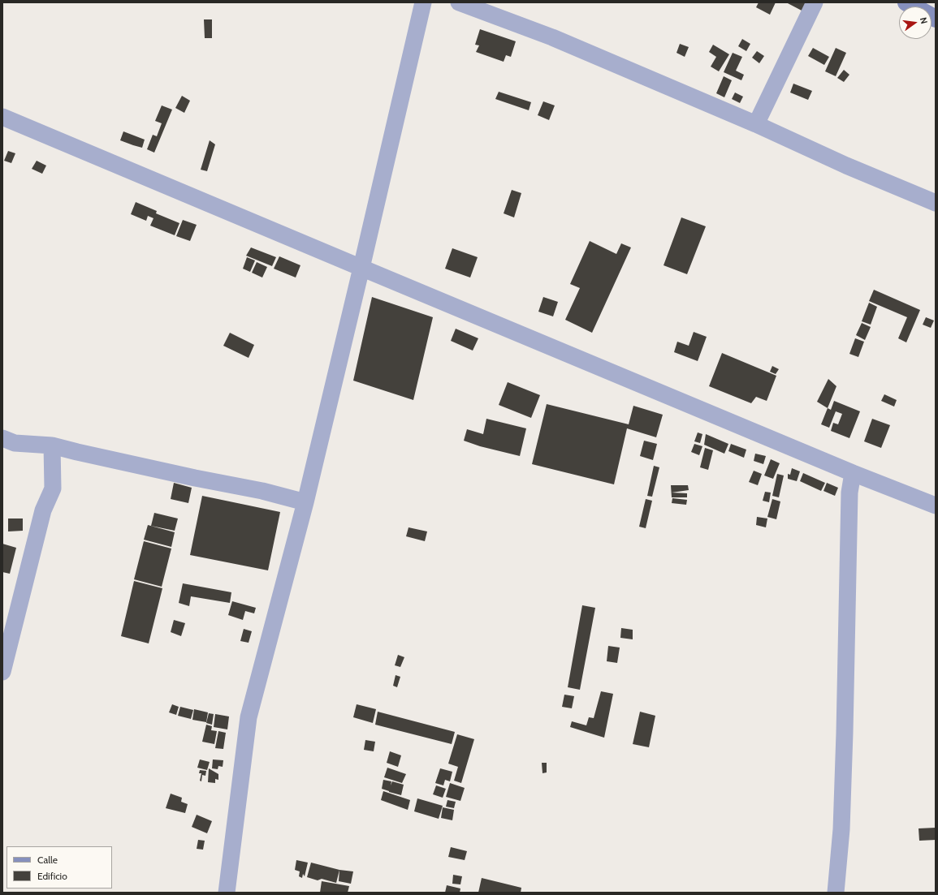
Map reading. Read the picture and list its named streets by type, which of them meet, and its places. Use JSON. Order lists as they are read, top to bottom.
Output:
{
  "legend": ["Calle", "Edificio"],
  "north": "right"
}
